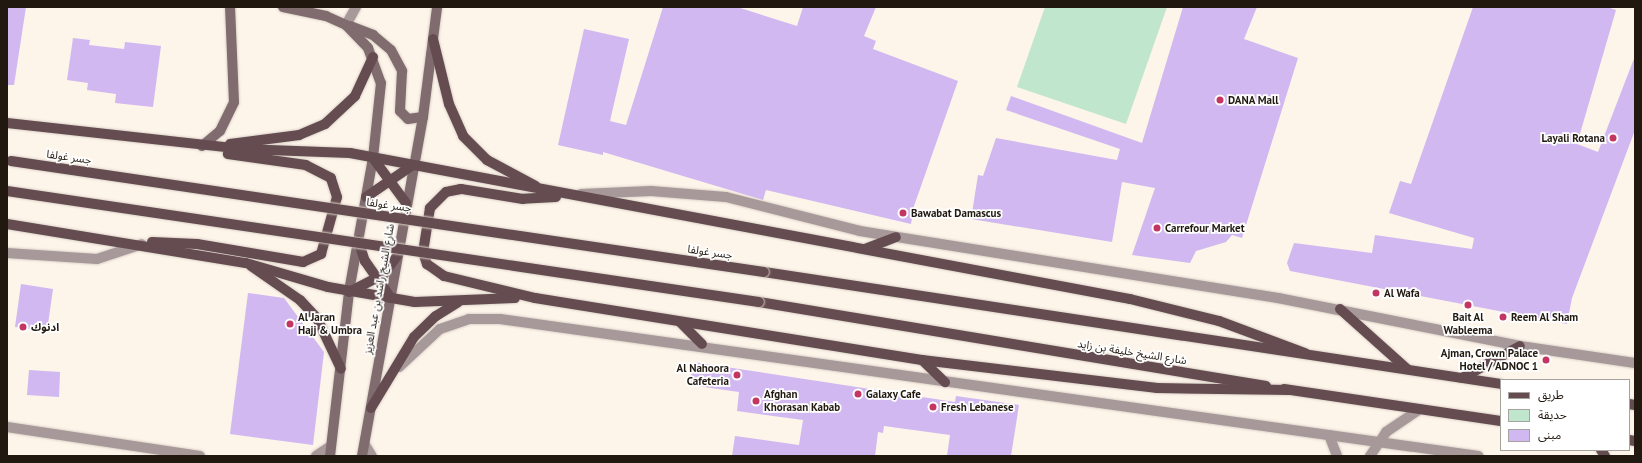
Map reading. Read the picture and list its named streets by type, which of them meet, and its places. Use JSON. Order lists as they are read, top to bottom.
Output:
{
  "streets": {
    "main road": ["جسر غولفا", "شارع الشيخ راشد بن عبد العزيز", "شارع الشيخ خليفة بن زايد"]
  },
  "places": [
    "DANA Mall",
    "Layali Rotana",
    "Bawabat Damascus",
    "Carrefour Market",
    "Al Wafa",
    "Bait Al Wableema",
    "Reem Al Sham",
    "Al Jaran Hajj & Umbra",
    "ادنوك",
    "Ajman, Crown Palace Hotel / ADNOC 1",
    "Al Nahoora Cafeteria",
    "Galaxy Cafe",
    "Afghan Khorasan Kabab",
    "Fresh Lebanese"
  ],
  "legend": ["طريق", "حديقة", "مبنى"]
}
